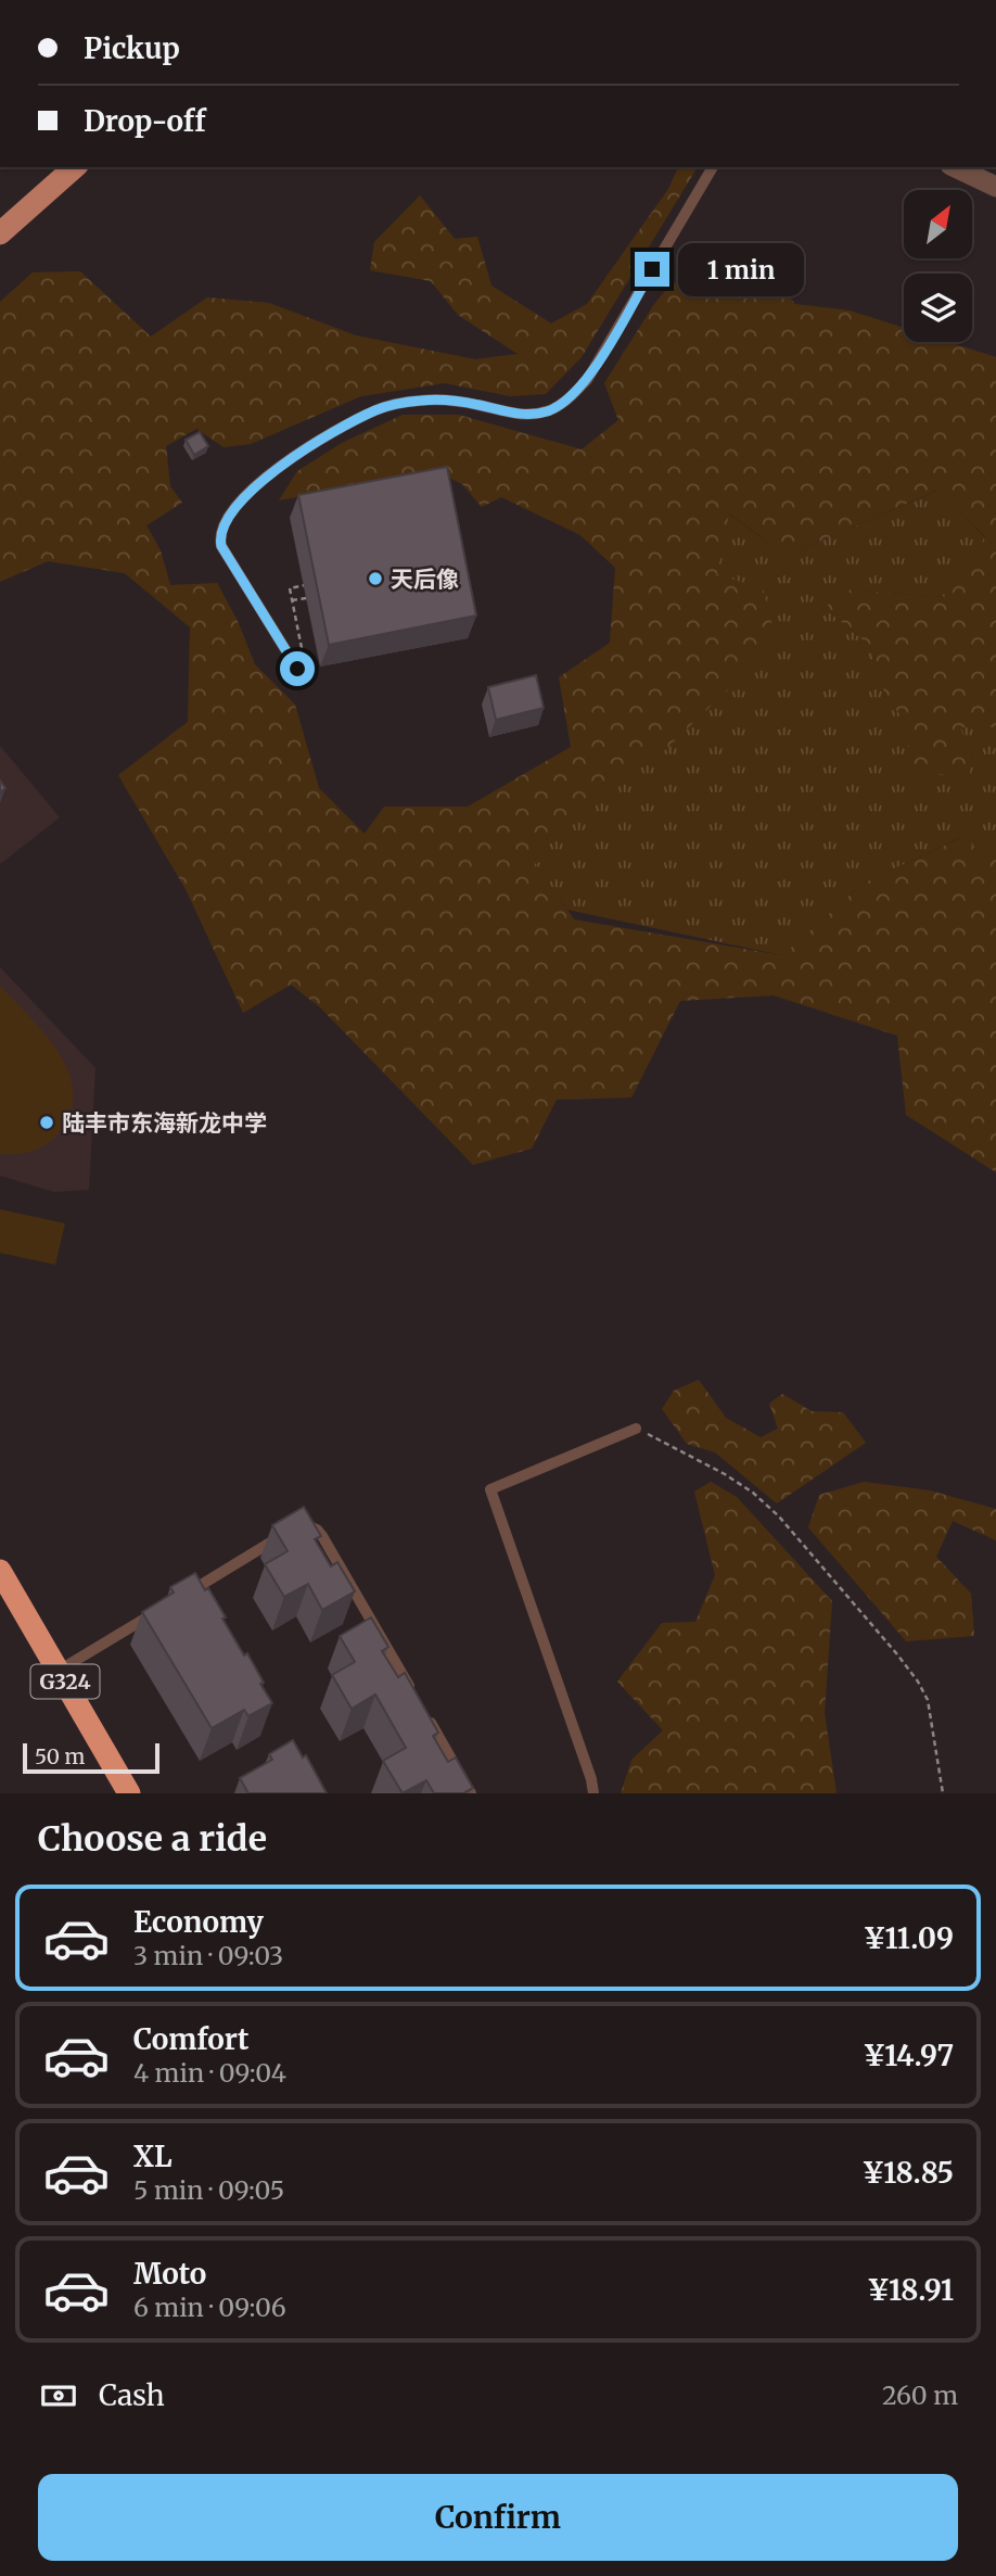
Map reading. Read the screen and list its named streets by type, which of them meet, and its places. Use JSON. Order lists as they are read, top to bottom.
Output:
{
  "streets": {
    "highway": ["G324"]
  },
  "places": ["天后像", "陆丰市东海新龙中学"],
  "scale_bar": "50 m",
  "north": "top right",
  "page": {
    "banner": ["Pickup", "Drop-off"],
    "bubble": "1 min",
    "scale": "50 m",
    "heading": "Choose a ride",
    "list": [
      {
        "name": "Economy",
        "note": "3 min · 09:03",
        "value": "¥11.09"
      },
      {
        "name": "Comfort",
        "note": "4 min · 09:04",
        "value": "¥14.97"
      },
      {
        "name": "XL",
        "note": "5 min · 09:05",
        "value": "¥18.85"
      },
      {
        "name": "Moto",
        "note": "6 min · 09:06",
        "value": "¥18.91"
      }
    ],
    "pay": ["Cash", "260 m"],
    "buttons": "Confirm"
  }
}
